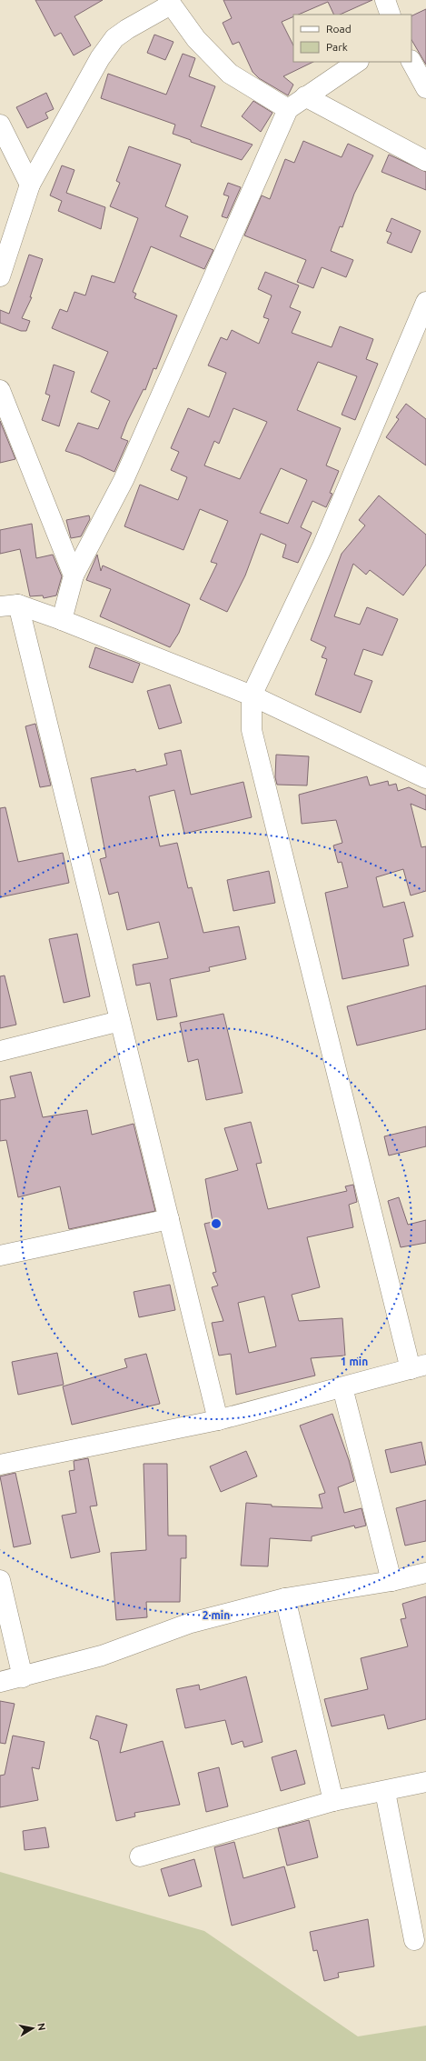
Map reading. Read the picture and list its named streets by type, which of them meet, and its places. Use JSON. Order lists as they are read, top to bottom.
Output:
{
  "legend": ["Road", "Park"],
  "north": "right",
  "rings": ["1 min", "2 min"]
}
